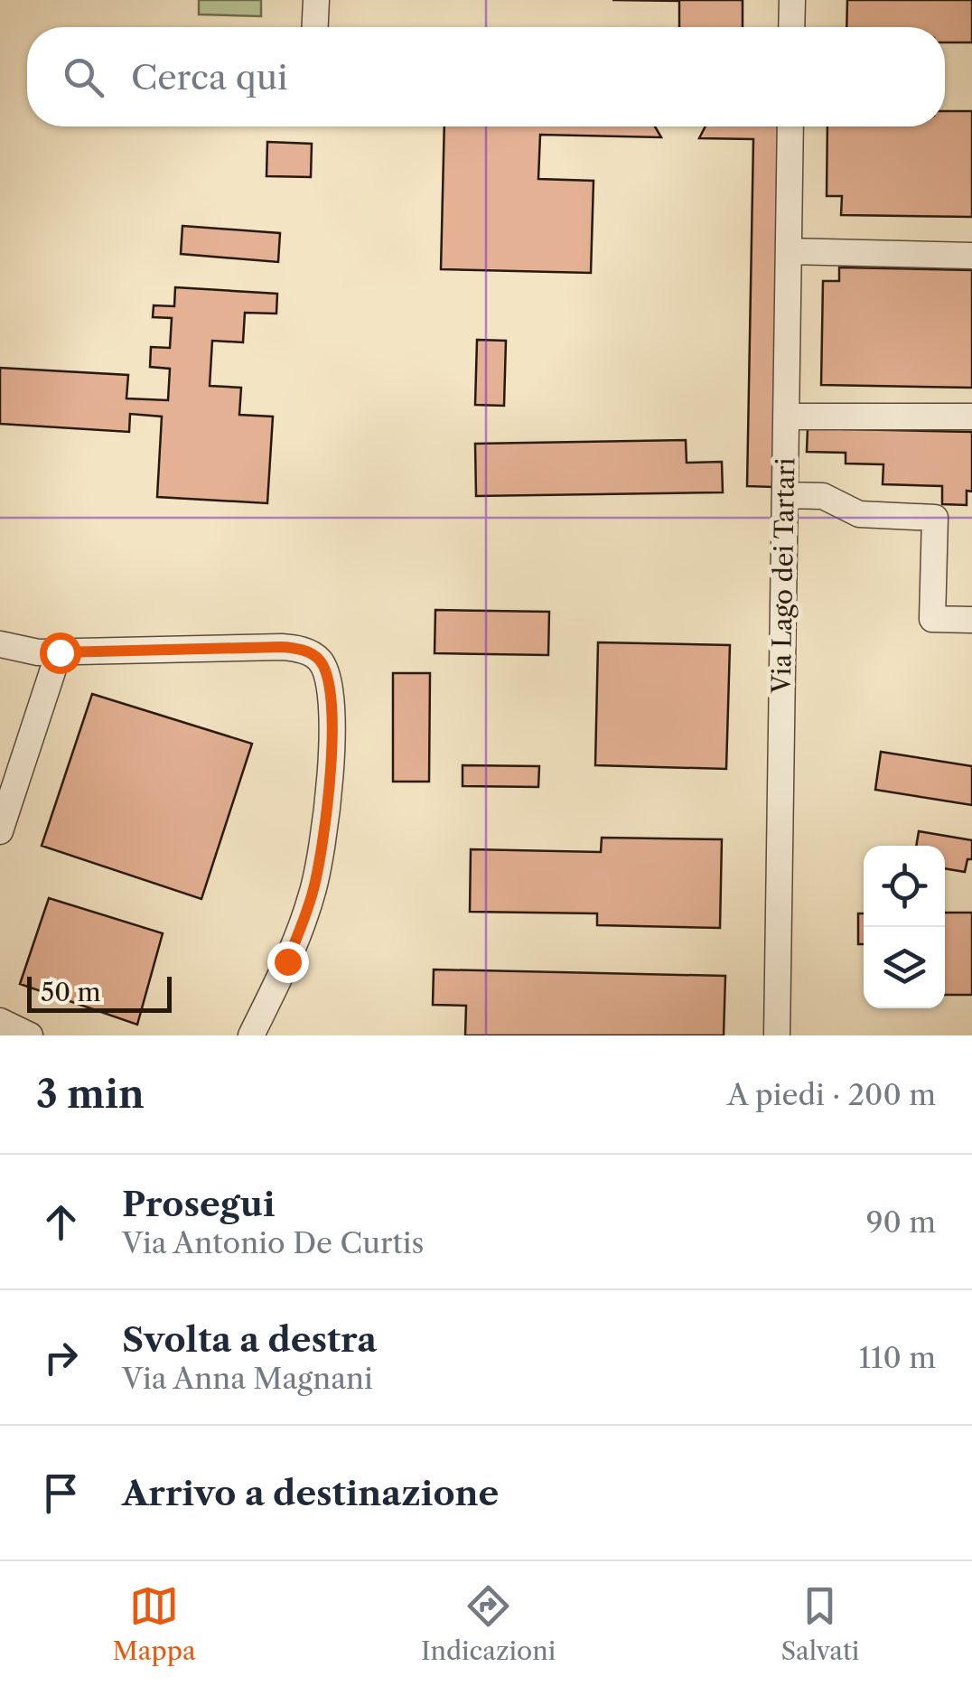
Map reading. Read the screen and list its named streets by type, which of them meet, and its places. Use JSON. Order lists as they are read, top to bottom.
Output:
{
  "streets": {
    "street": ["Via Lago dei Tartari"]
  },
  "scale_bar": "50 m",
  "page": {
    "search": "Cerca qui",
    "scale": "50 m",
    "heading": ["3 min", "A piedi · 200 m"],
    "list": [
      ["Prosegui", "Via Antonio De Curtis", "90 m"],
      ["Svolta a destra", "Via Anna Magnani", "110 m"],
      "Arrivo a destinazione"
    ],
    "nav": ["Mappa", "Indicazioni", "Salvati"]
  }
}
